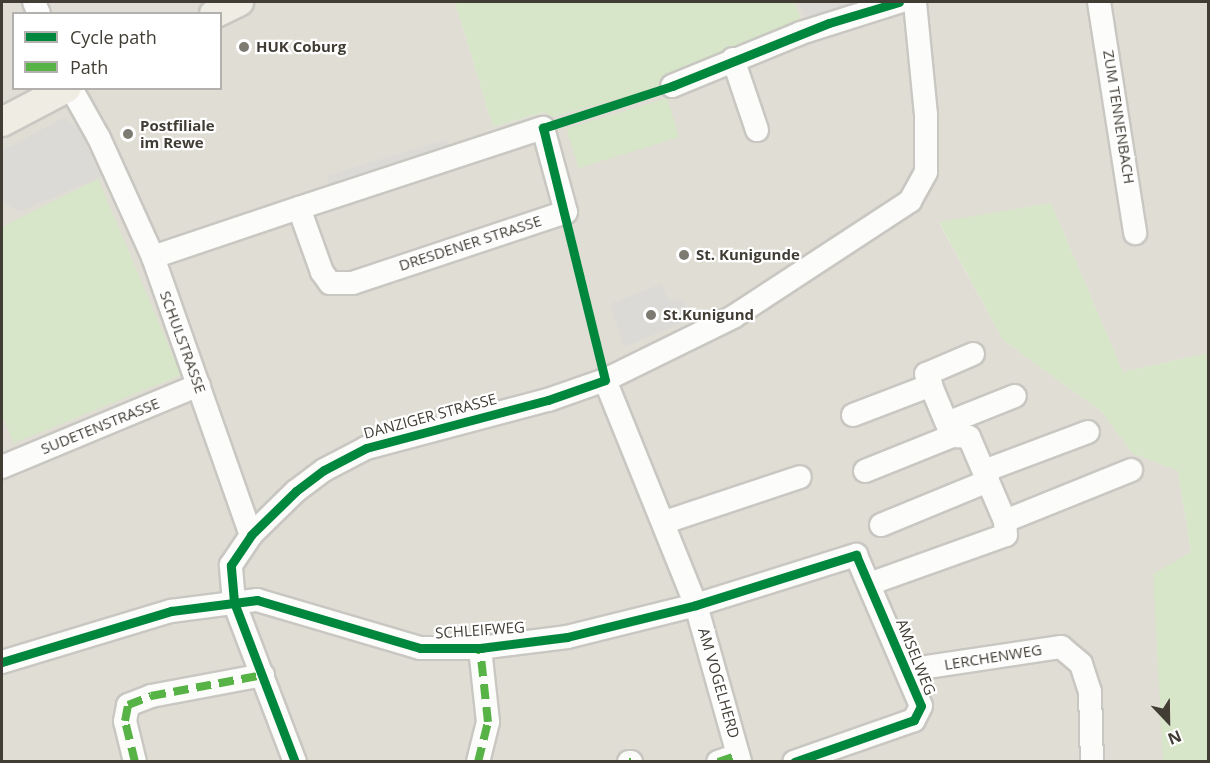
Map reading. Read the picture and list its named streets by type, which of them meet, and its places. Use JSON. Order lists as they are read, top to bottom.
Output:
{
  "streets": {
    "street": [
      "ZUM TENNENBACH",
      "DRESDENER STRASSE",
      "SCHULSTRASSE",
      "DANZIGER STRASSE",
      "SUDETENSTRASSE",
      "SCHLEIFWEG",
      "AMSELWEG",
      "LERCHENWEG",
      "AM VOGELHERD"
    ]
  },
  "crossings": [
    ["DRESDENER STRASSE", "SCHULSTRASSE"],
    ["SCHULSTRASSE", "DANZIGER STRASSE"],
    ["SCHULSTRASSE", "SUDETENSTRASSE"],
    ["DANZIGER STRASSE", "AM VOGELHERD"],
    ["SCHLEIFWEG", "AMSELWEG"],
    ["SCHLEIFWEG", "AM VOGELHERD"],
    ["AMSELWEG", "LERCHENWEG"]
  ],
  "places": [
    "HUK Coburg",
    "Postfiliale im Rewe",
    "St. Kunigunde",
    "St.Kunigund"
  ],
  "legend": ["Cycle path", "Path"],
  "north": "bottom"
}
